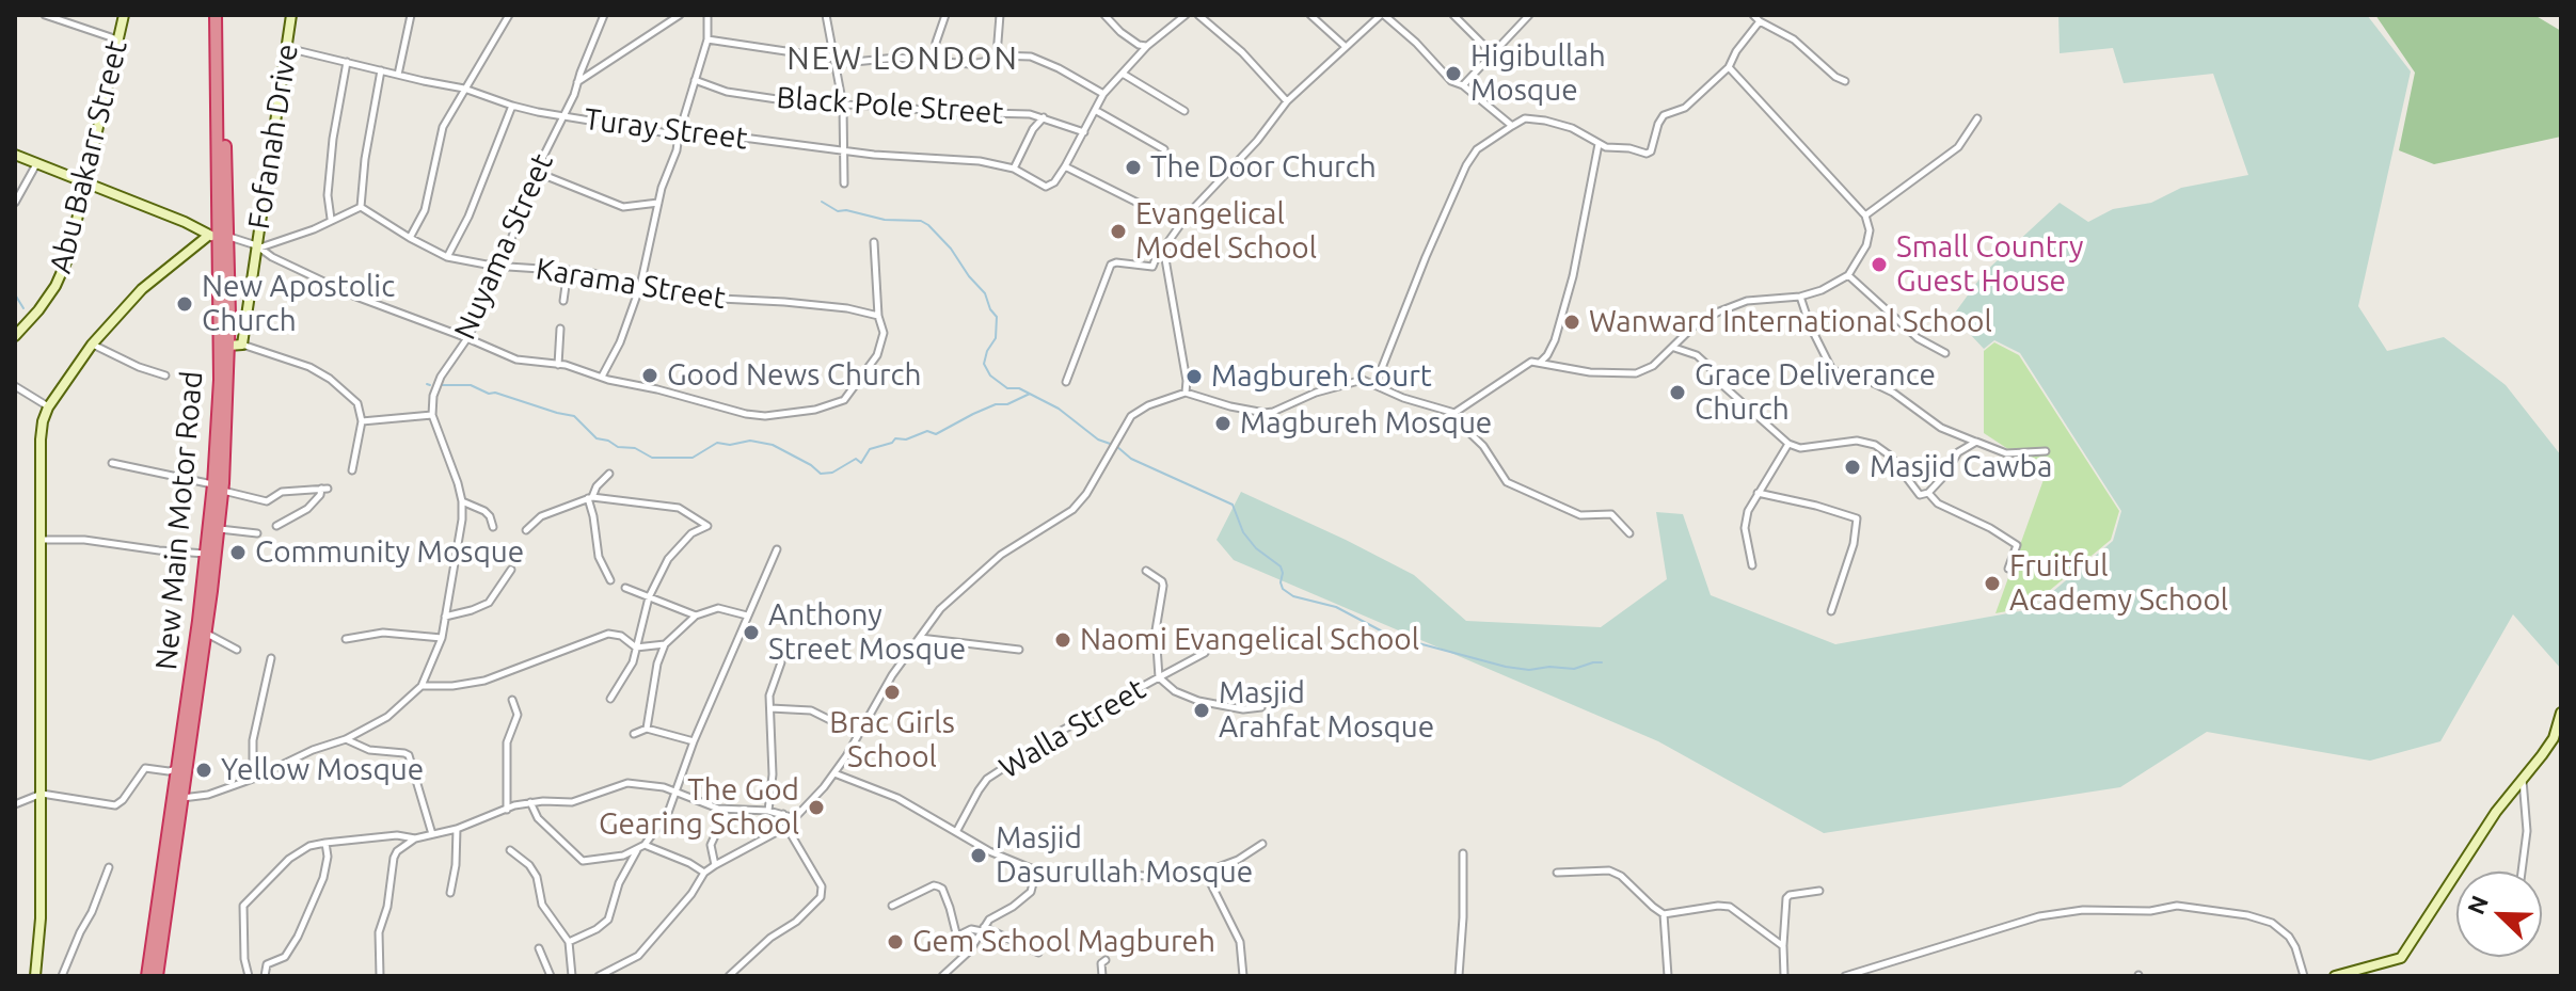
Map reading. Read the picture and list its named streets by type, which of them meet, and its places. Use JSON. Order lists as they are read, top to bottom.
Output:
{
  "streets": {
    "highway": ["New Main Motor Road"],
    "street": [
      "Black Pole Street",
      "Turay Street",
      "Fofanah Drive",
      "Abu Bakarr Street",
      "Nuyama Street",
      "Karama Street",
      "Walla Street"
    ]
  },
  "crossings": [
    ["Turay Street", "Fofanah Drive"],
    ["Turay Street", "Nuyama Street"],
    ["Nuyama Street", "Karama Street"]
  ],
  "districts": ["NEW LONDON"],
  "places": [
    "Higibullah Mosque",
    "The Door Church",
    "Evangelical Model School",
    "Small Country Guest House",
    "New Apostolic Church",
    "Wanward International School",
    "Good News Church",
    "Magbureh Court",
    "Grace Deliverance Church",
    "Magbureh Mosque",
    "Masjid Cawba",
    "Community Mosque",
    "Fruitful Academy School",
    "Anthony Street Mosque",
    "Naomi Evangelical School",
    "Brac Girls School",
    "Masjid Arahfat Mosque",
    "Yellow Mosque",
    "The God Gearing School",
    "Masjid Dasurullah Mosque",
    "Gem School Magbureh"
  ],
  "north": "top left"
}
